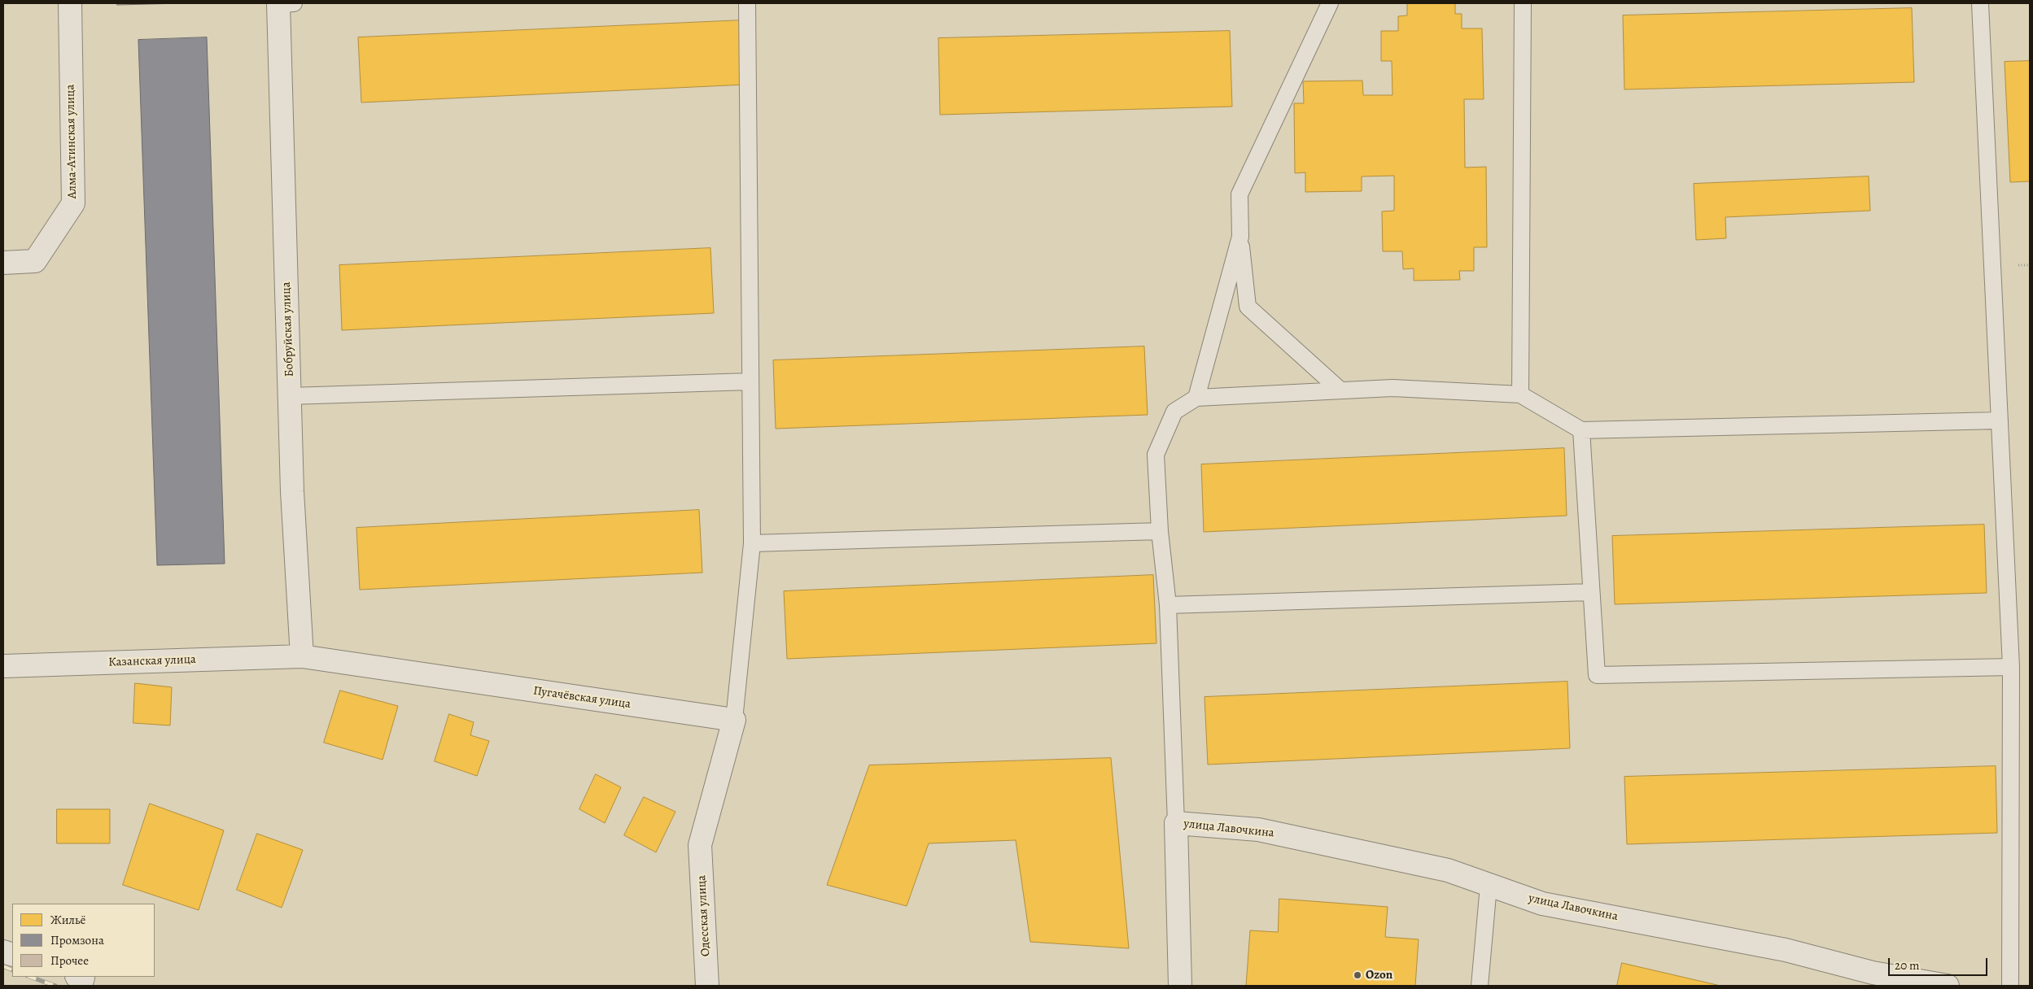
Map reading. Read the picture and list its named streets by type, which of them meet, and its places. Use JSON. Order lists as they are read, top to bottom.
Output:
{
  "streets": {
    "street": [
      "Алма-Атинская улица",
      "Бобруйская улица",
      "Казанская улица",
      "Пугачёвская улица",
      "улица Лавочкина",
      "Одесская улица"
    ]
  },
  "crossings": [
    ["Бобруйская улица", "Казанская улица"],
    ["Бобруйская улица", "Пугачёвская улица"],
    ["Казанская улица", "Пугачёвская улица"],
    ["Пугачёвская улица", "Одесская улица"]
  ],
  "places": ["Ozon"],
  "legend": ["Жильё", "Промзона", "Прочее"],
  "scale_bar": "20 m"
}
